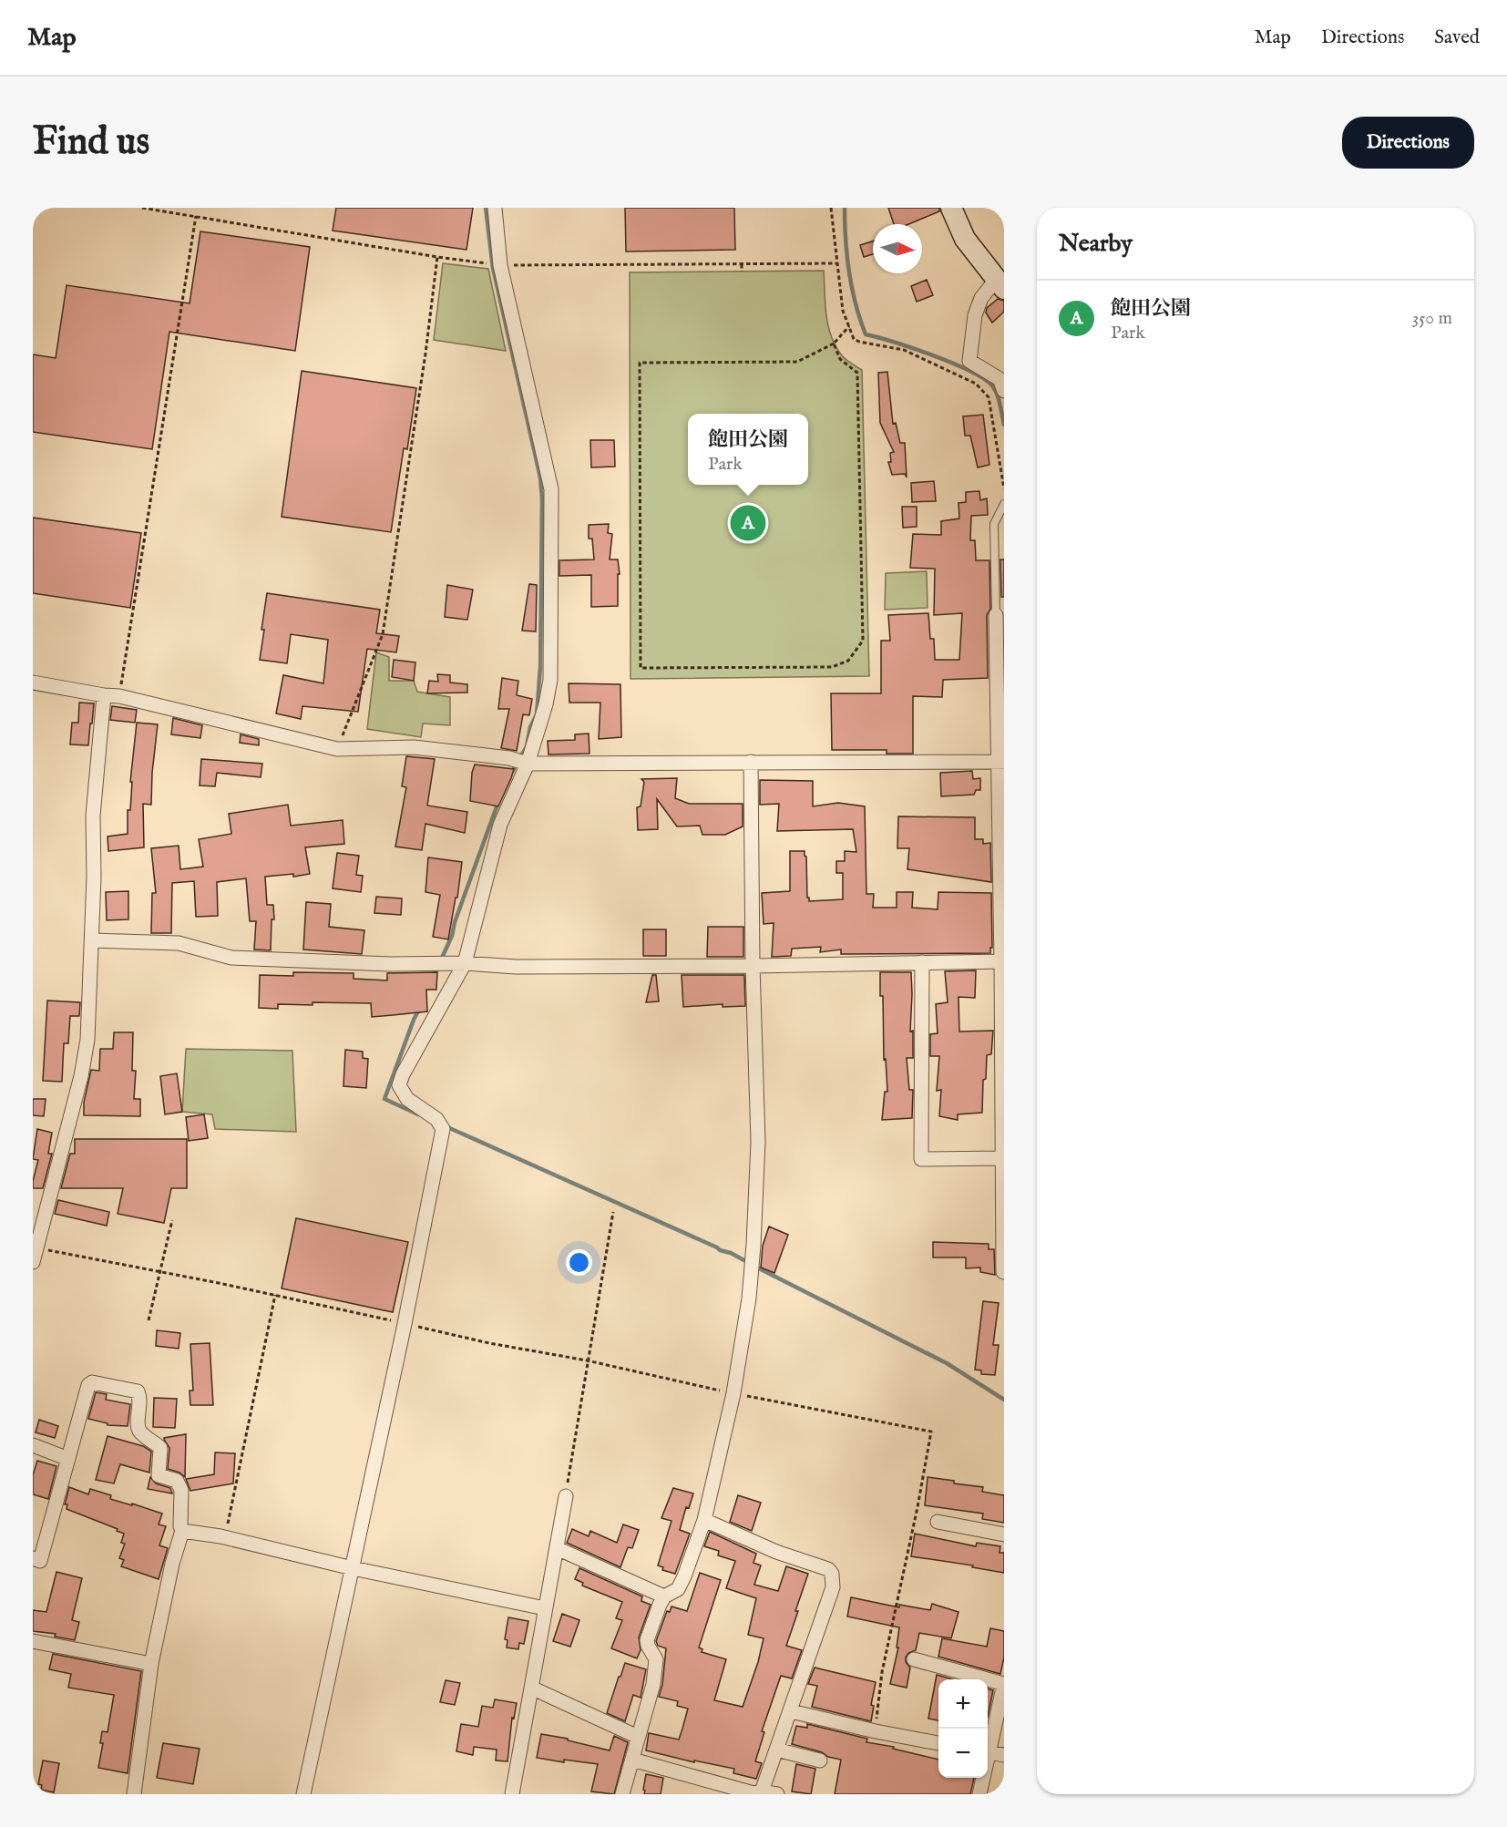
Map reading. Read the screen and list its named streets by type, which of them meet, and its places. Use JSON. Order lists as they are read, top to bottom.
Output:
{
  "north": "right",
  "page": {
    "header": "Map",
    "nav": ["Map", "Directions", "Saved"],
    "buttons": "Directions",
    "title": "Find us",
    "heading": "Nearby",
    "list": [
      {
        "mark": "A",
        "name": "飽田公園",
        "note": "Park",
        "value": "350 m"
      }
    ],
    "popup": ["飽田公園", "Park"],
    "pins": "A",
    "map_buttons": ["+", "−"]
  }
}
